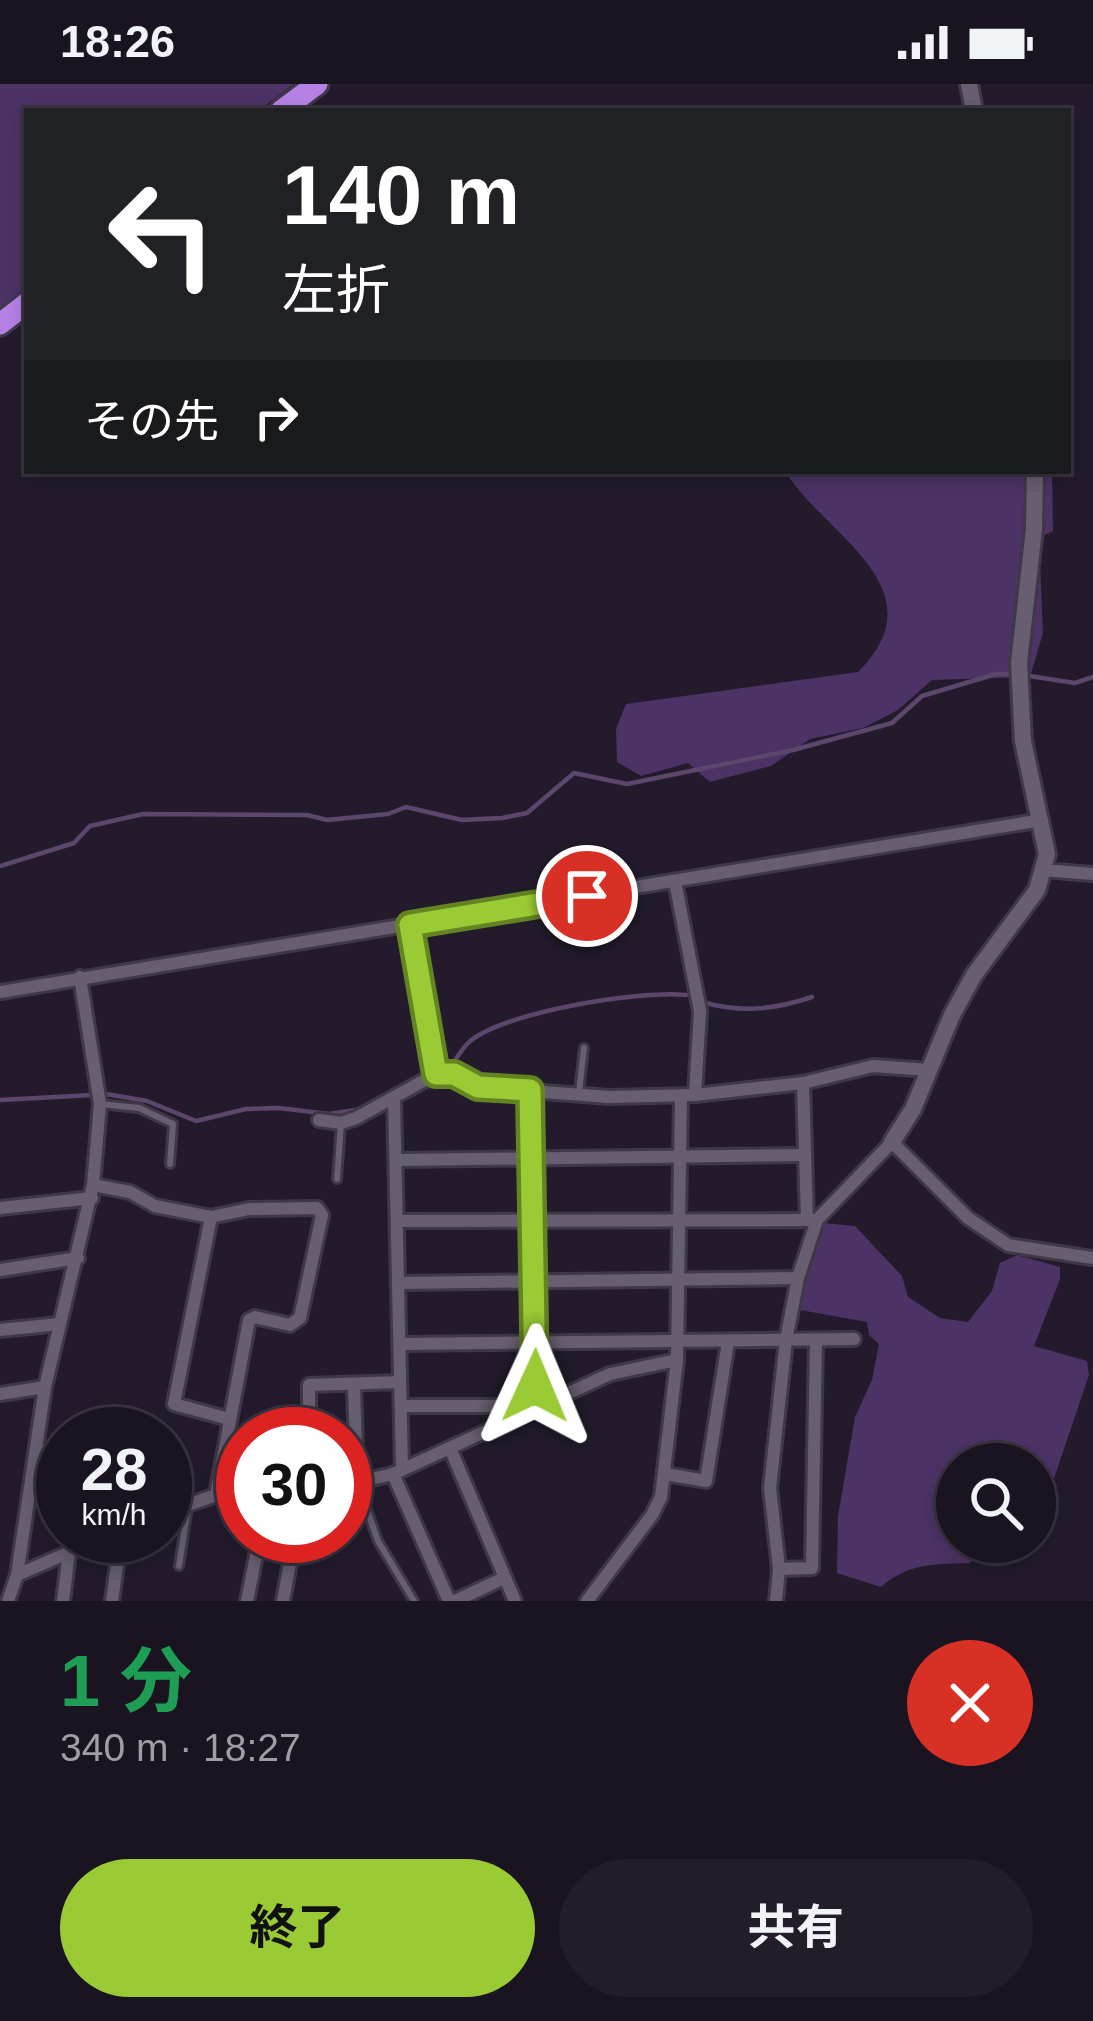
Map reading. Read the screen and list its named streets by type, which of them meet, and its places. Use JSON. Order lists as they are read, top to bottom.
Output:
{
  "page": {
    "status": "18:26",
    "turn": ["140 m", "左折"],
    "then": "その先",
    "speed": "28 km/h",
    "limit": "30",
    "heading": ["1 分", "340 m · 18:27"],
    "buttons": ["終了", "共有"]
  }
}
